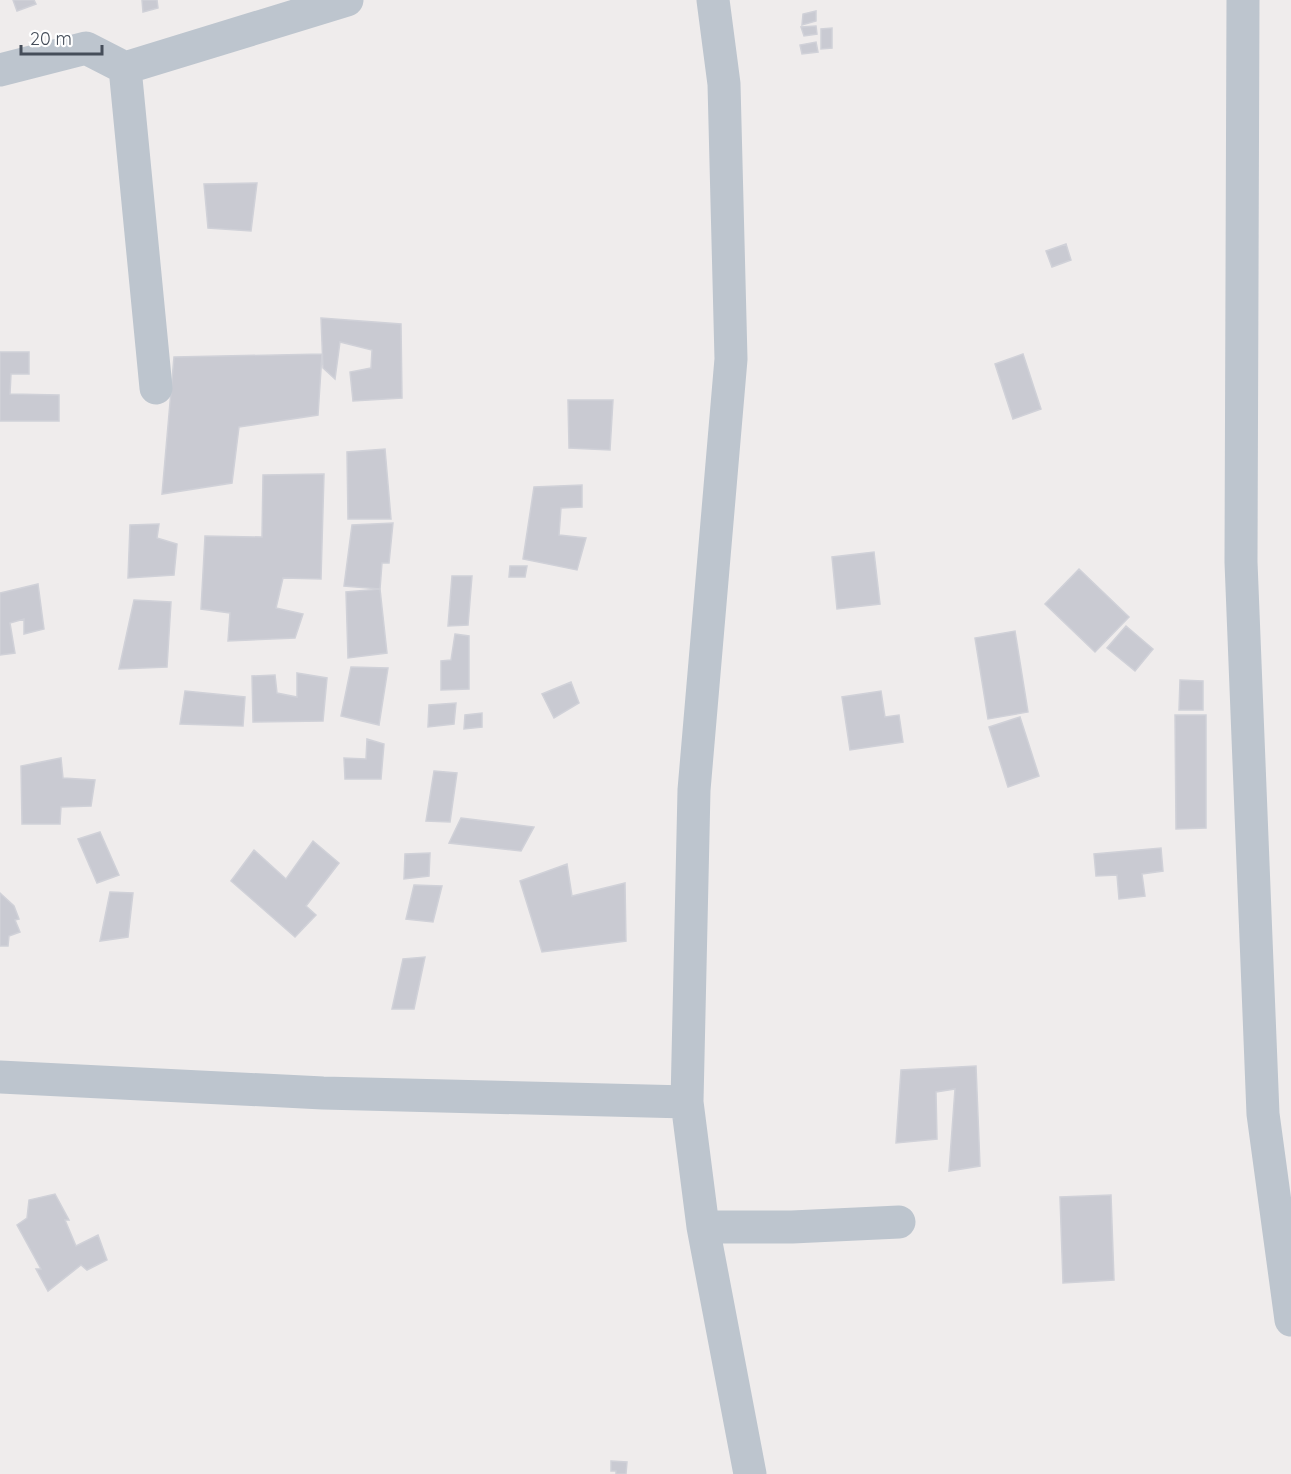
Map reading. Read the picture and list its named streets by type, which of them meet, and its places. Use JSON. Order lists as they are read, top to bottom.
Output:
{
  "scale_bar": "20 m"
}
